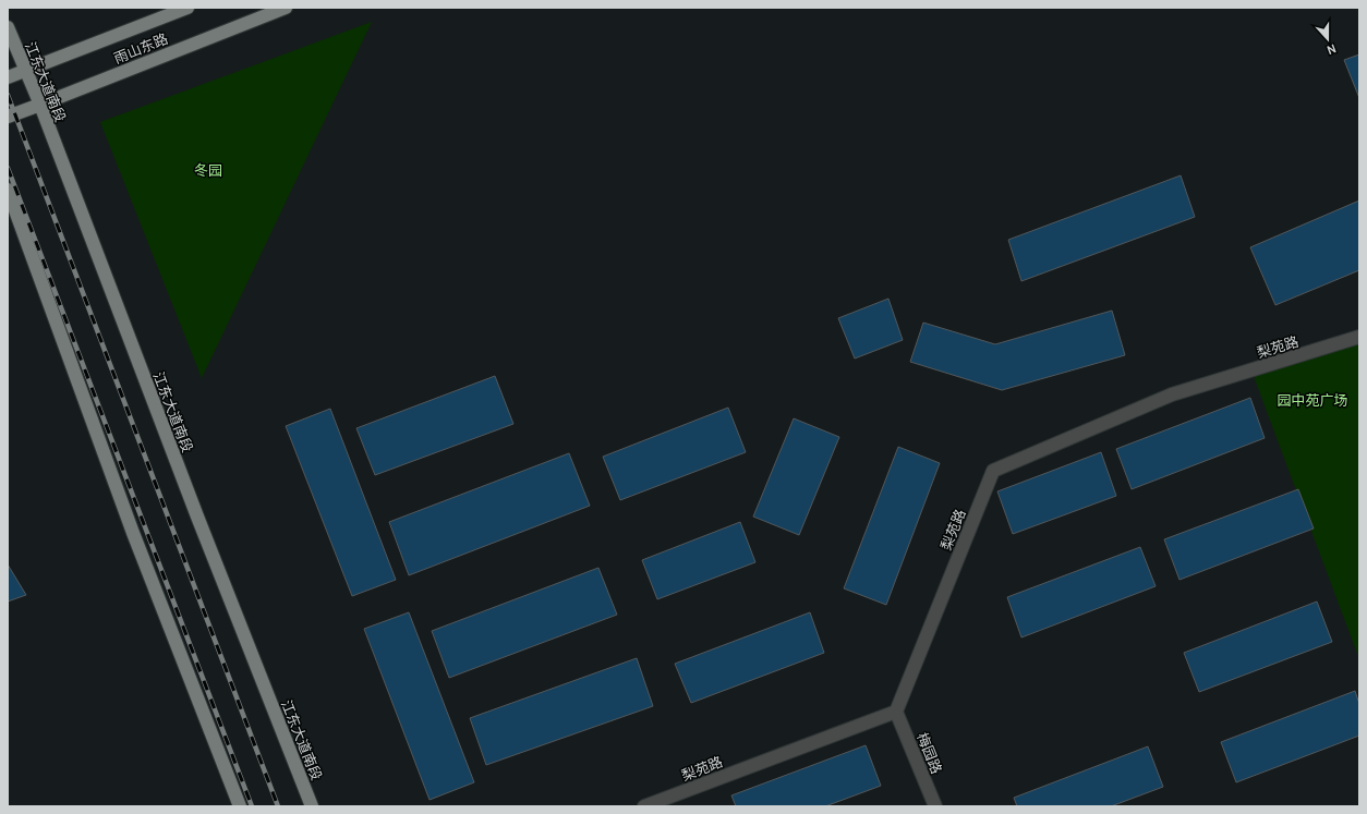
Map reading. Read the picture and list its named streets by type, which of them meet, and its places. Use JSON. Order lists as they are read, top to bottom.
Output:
{
  "streets": {
    "main road": ["雨山东路", "江东大道南段"],
    "street": ["梨苑路", "梅园路"]
  },
  "crossings": [
    ["雨山东路", "江东大道南段"],
    ["梨苑路", "梅园路"]
  ],
  "parks": ["冬园", "园中苑广场"],
  "north": "bottom"
}
